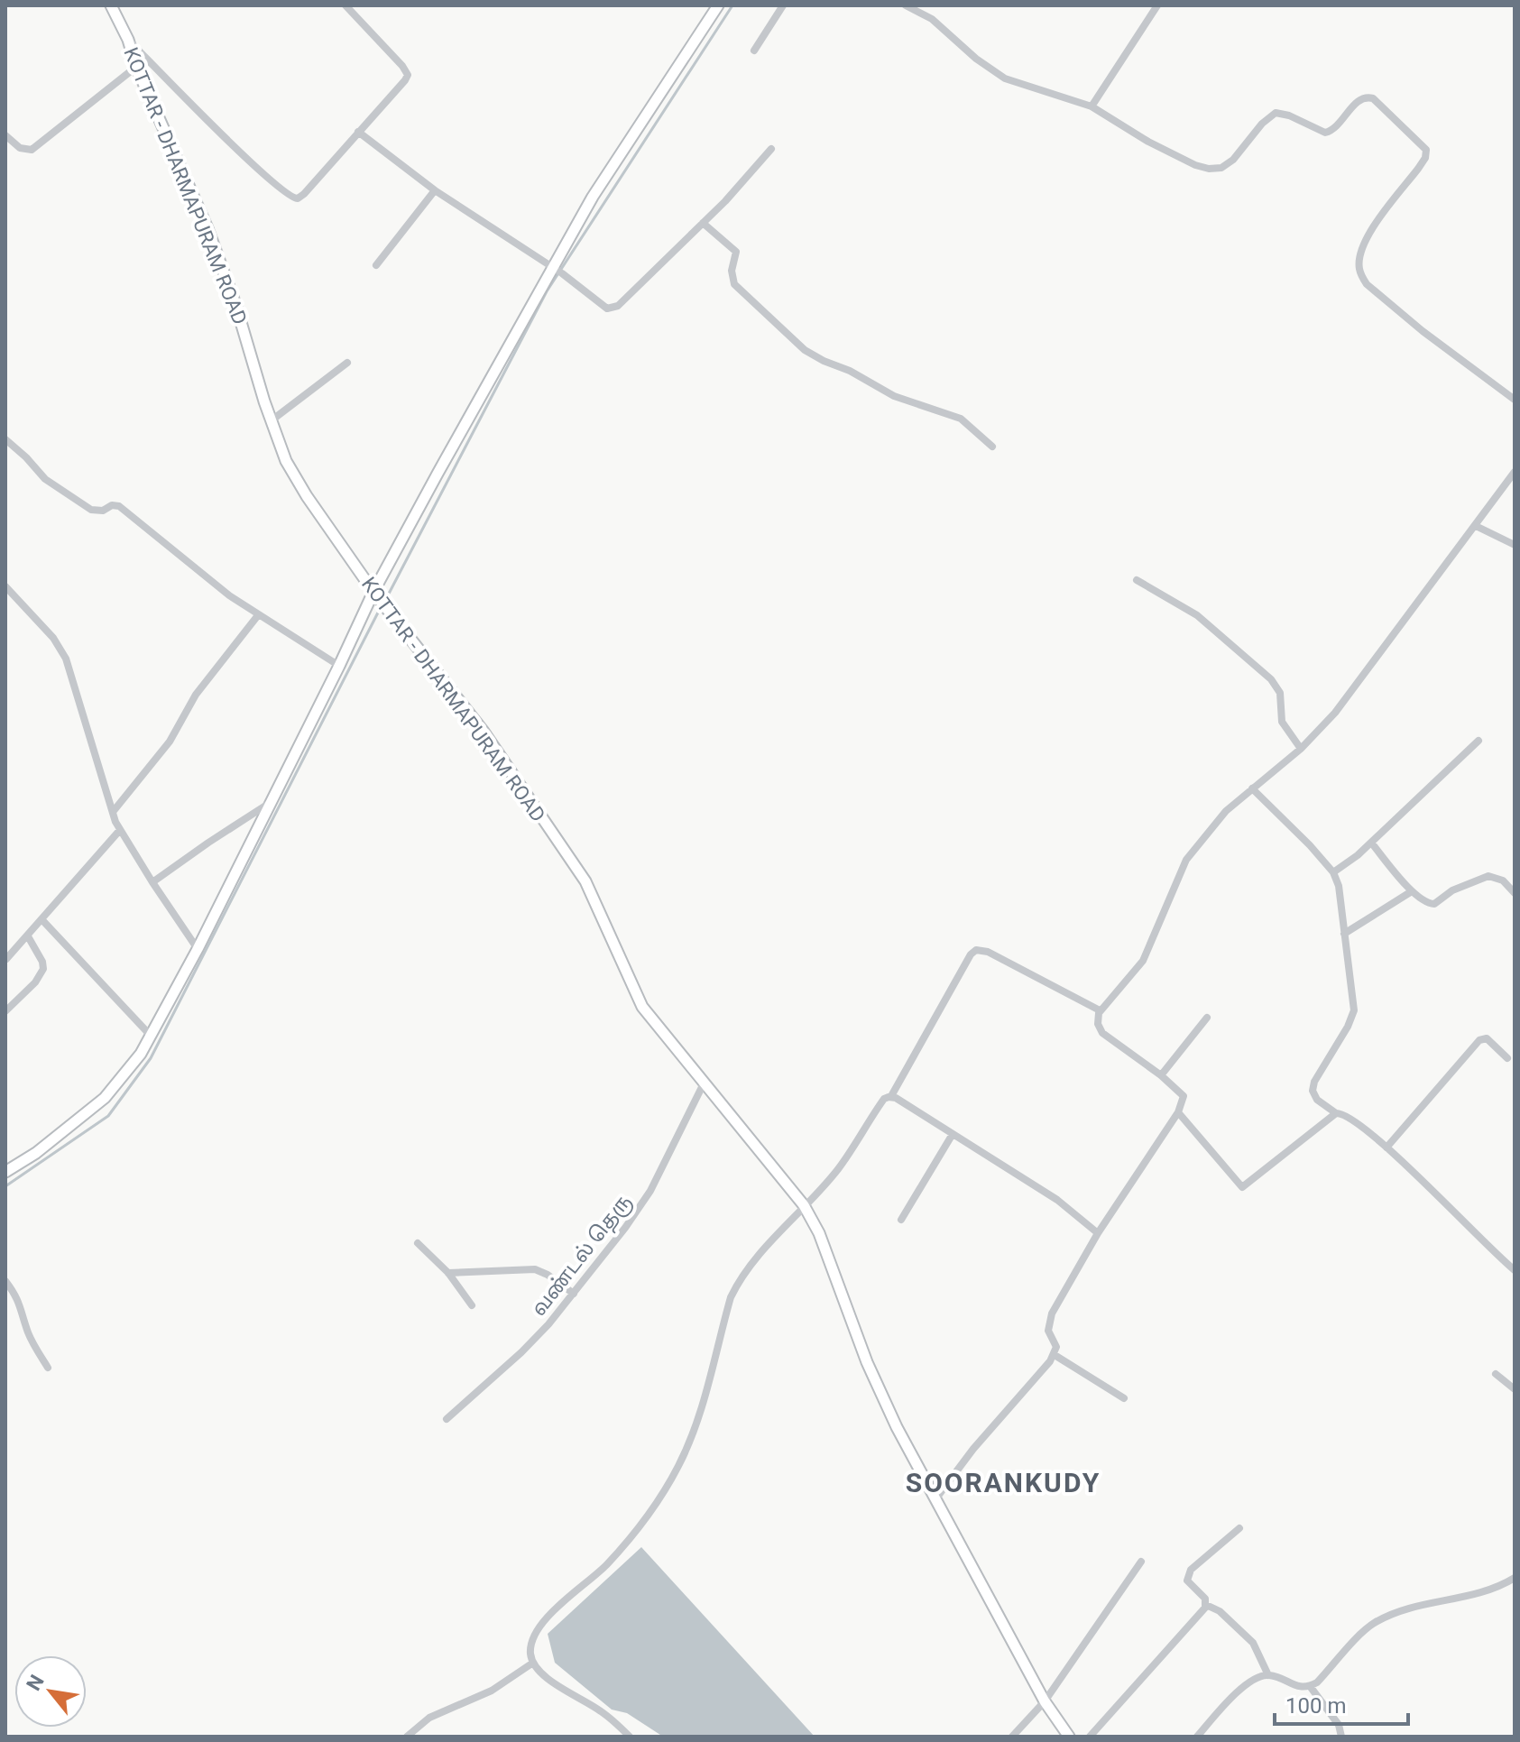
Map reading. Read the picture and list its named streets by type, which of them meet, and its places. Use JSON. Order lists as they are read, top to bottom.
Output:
{
  "streets": {
    "main road": ["KOTTAR - DHARMAPURAM ROAD"],
    "street": ["வண்டல் தெரு"]
  },
  "crossings": [
    ["KOTTAR - DHARMAPURAM ROAD", "வண்டல் தெரு"]
  ],
  "districts": ["SOORANKUDY"],
  "scale_bar": "100 m",
  "north": "top left"
}
